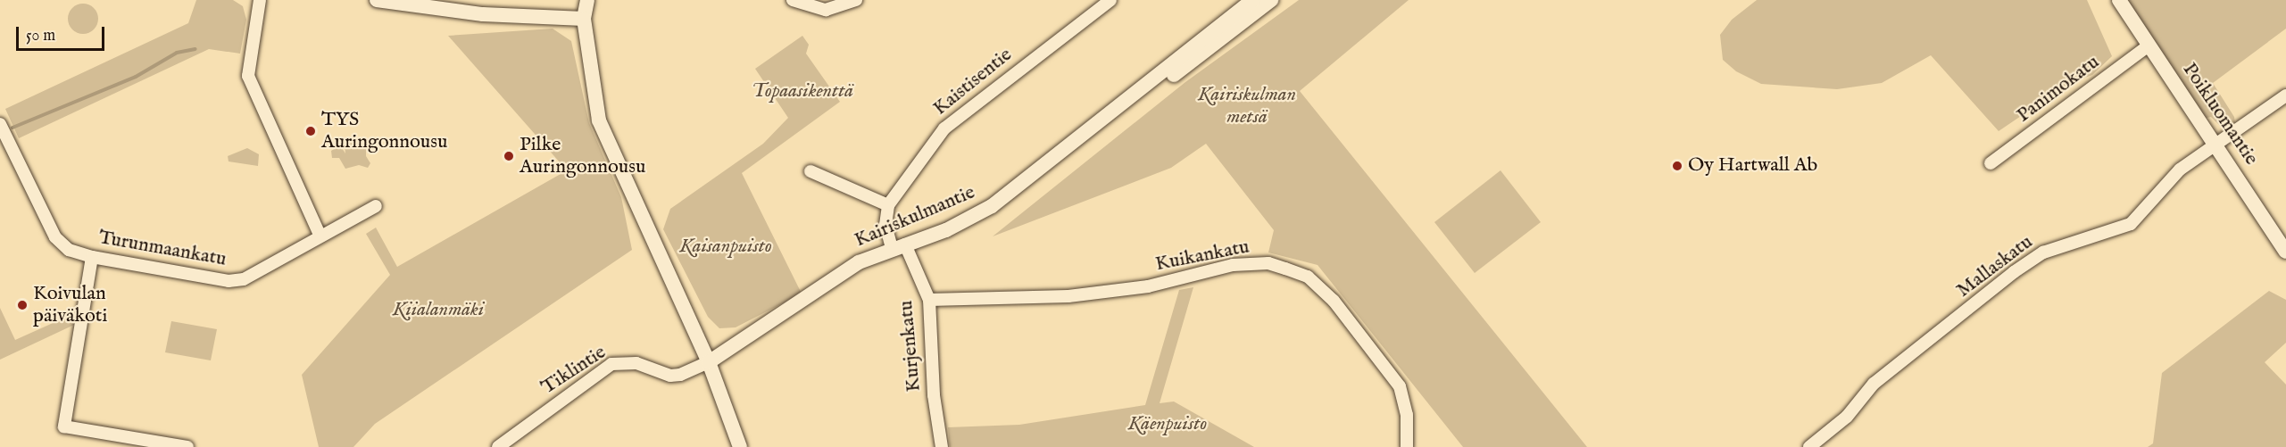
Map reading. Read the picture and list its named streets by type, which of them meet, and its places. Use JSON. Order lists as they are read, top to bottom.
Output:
{
  "streets": {
    "street": [
      "Kaistisentie",
      "Panimokatu",
      "Poikluomantie",
      "Kairiskulmantie",
      "Turunmaankatu",
      "Kuikankatu",
      "Mallaskatu",
      "Kurjenkatu",
      "Tiklintie"
    ]
  },
  "crossings": [
    ["Panimokatu", "Poikluomantie"],
    ["Poikluomantie", "Mallaskatu"],
    ["Kairiskulmantie", "Kurjenkatu"],
    ["Kairiskulmantie", "Tiklintie"],
    ["Kuikankatu", "Kurjenkatu"]
  ],
  "parks": [
    "Topaasikenttä",
    "Kairiskulman metsä",
    "Kaisanpuisto",
    "Kiialanmäki",
    "Käenpuisto"
  ],
  "places": [
    "TYS Auringonnousu",
    "Pilke Auringonnousu",
    "Oy Hartwall Ab",
    "Koivulan päiväkoti"
  ],
  "scale_bar": "50 m"
}
